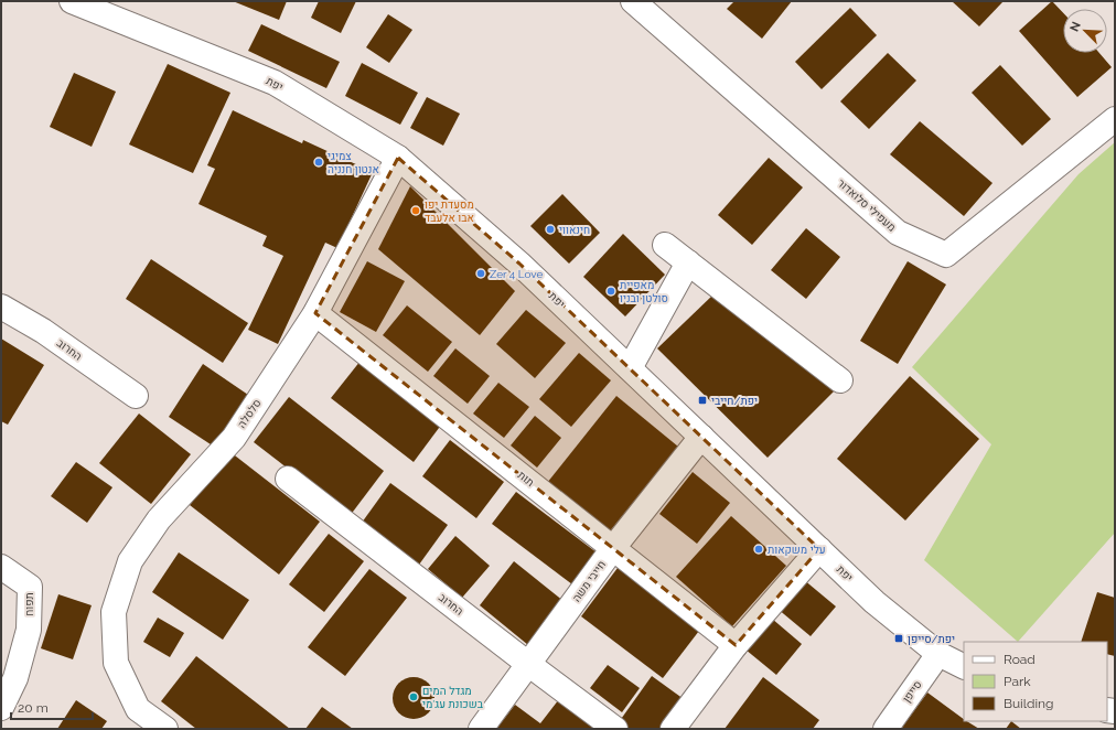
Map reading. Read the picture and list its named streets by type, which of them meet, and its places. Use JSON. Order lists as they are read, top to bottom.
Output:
{
  "streets": {
    "street": [
      "יפת",
      "מעפילי סלואדור",
      "החרוב",
      "סלסלה",
      "תות",
      "חייבי משה",
      "תפוח",
      "סייפן"
    ]
  },
  "crossings": [
    ["יפת", "סלסלה"],
    ["יפת", "חייבי משה"],
    ["יפת", "סייפן"],
    ["החרוב", "חייבי משה"],
    ["סלסלה", "תות"],
    ["תות", "חייבי משה"]
  ],
  "places": {
    "other": [
      "צמיגי אנטון חנניה",
      "מסעדת יפו אבו אלעבד",
      "חינאווי",
      "Zer 4 Love",
      "מאפיית סולטן ובניו",
      "עלי משקאות",
      "מגדל המים בשכונת עג'מי"
    ],
    "transit": ["יפת/חייבי", "יפת/סייפן"]
  },
  "legend": ["Road", "Park", "Building"],
  "scale_bar": "20 m",
  "north": "top left"
}
